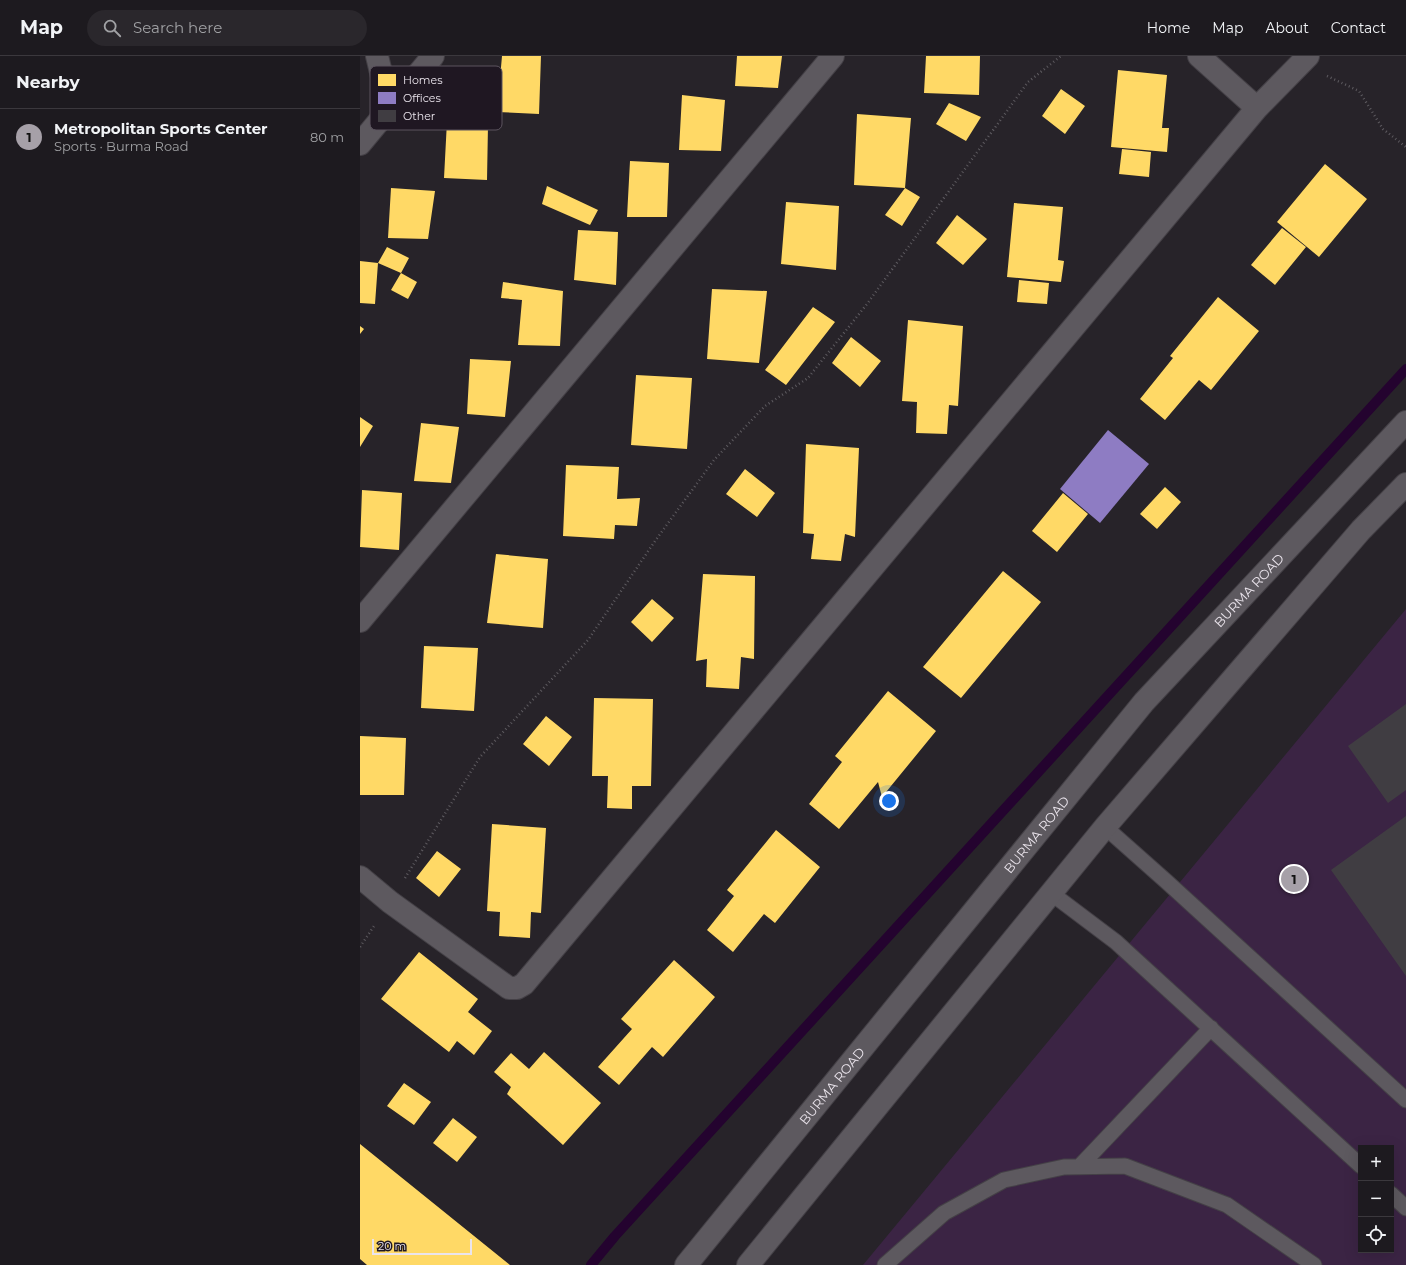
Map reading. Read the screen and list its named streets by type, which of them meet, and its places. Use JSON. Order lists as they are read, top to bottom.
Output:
{
  "streets": {
    "street": ["BURMA ROAD"]
  },
  "legend": ["Homes", "Offices", "Other"],
  "scale_bar": "20 m",
  "page": {
    "header": "Map",
    "search": "Search here",
    "nav": [
      "Home",
      "Map",
      "About",
      "Contact"
    ],
    "heading": "Nearby",
    "list": [
      {
        "mark": "1",
        "name": "Metropolitan Sports Center",
        "note": "Sports · Burma Road",
        "value": "80 m"
      }
    ],
    "pins": "1",
    "map_buttons": ["+", "−"],
    "scale": "20 m"
  }
}
